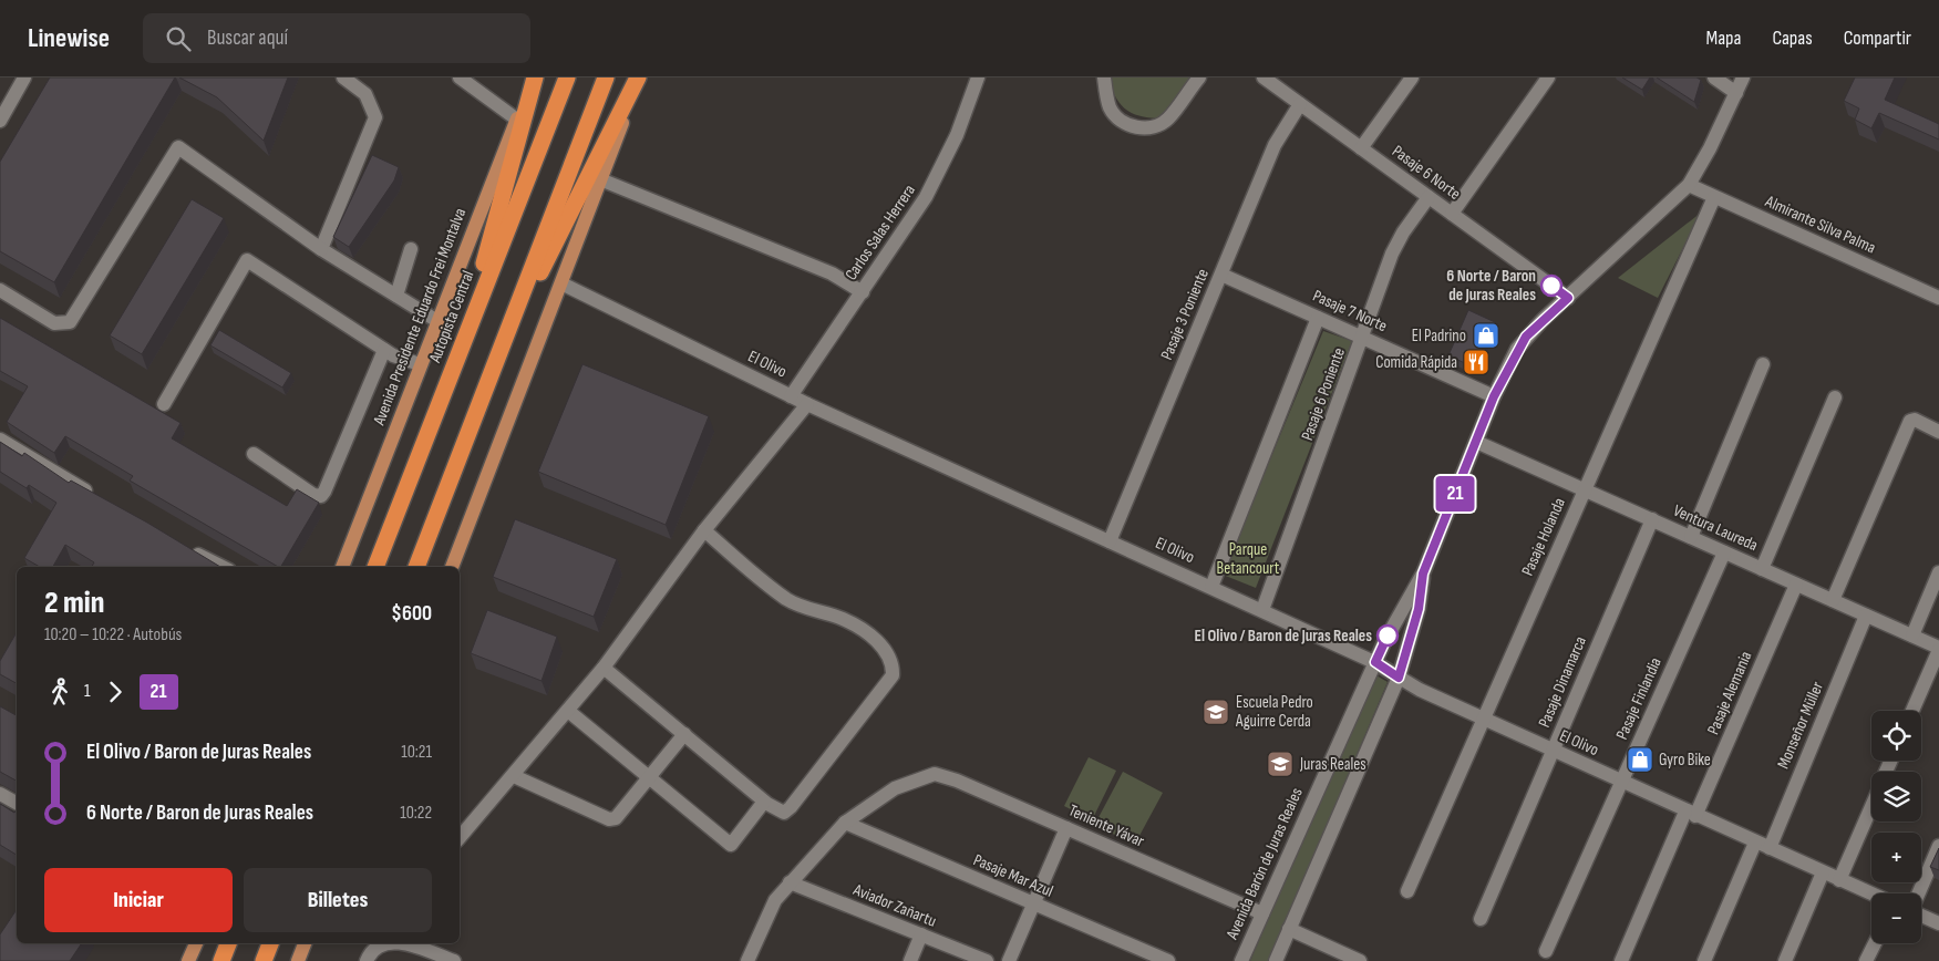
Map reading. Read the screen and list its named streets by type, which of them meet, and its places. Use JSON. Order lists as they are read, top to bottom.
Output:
{
  "streets": {
    "highway": ["Autopista Central"],
    "main road": ["Avenida Presidente Eduardo Frei Montalva"],
    "street": [
      "Pasaje 6 Norte",
      "Almirante Silva Palma",
      "Carlos Salas Herrera",
      "Pasaje 7 Norte",
      "Pasaje 3 Poniente",
      "El Olivo",
      "Pasaje 6 Poniente",
      "Ventura Laureda",
      "Pasaje Holanda",
      "Pasaje Dinamarca",
      "Pasaje Alemania",
      "Pasaje Finlandia",
      "Monseñor Müller",
      "Teniente Yávar",
      "Avenida Barón de Juras Reales",
      "Pasaje Mar Azul",
      "Aviador Zañartu"
    ]
  },
  "crossings": [
    ["Pasaje 6 Norte", "Pasaje 3 Poniente"],
    ["Pasaje 6 Norte", "Pasaje 6 Poniente"],
    ["Pasaje 6 Norte", "Avenida Barón de Juras Reales"],
    ["Almirante Silva Palma", "Pasaje Holanda"],
    ["Almirante Silva Palma", "Avenida Barón de Juras Reales"],
    ["Carlos Salas Herrera", "El Olivo"],
    ["Pasaje 7 Norte", "Pasaje 3 Poniente"],
    ["Pasaje 7 Norte", "Pasaje 6 Poniente"],
    ["Pasaje 7 Norte", "Avenida Barón de Juras Reales"],
    ["Pasaje 3 Poniente", "El Olivo"],
    ["El Olivo", "Pasaje 6 Poniente"],
    ["El Olivo", "Pasaje Holanda"],
    ["El Olivo", "Pasaje Dinamarca"],
    ["El Olivo", "Pasaje Alemania"],
    ["El Olivo", "Pasaje Finlandia"],
    ["El Olivo", "Monseñor Müller"],
    ["El Olivo", "Avenida Barón de Juras Reales"],
    ["Ventura Laureda", "Pasaje Holanda"],
    ["Ventura Laureda", "Pasaje Dinamarca"],
    ["Ventura Laureda", "Pasaje Alemania"],
    ["Ventura Laureda", "Pasaje Finlandia"],
    ["Ventura Laureda", "Monseñor Müller"],
    ["Ventura Laureda", "Avenida Barón de Juras Reales"],
    ["Teniente Yávar", "Avenida Barón de Juras Reales"],
    ["Teniente Yávar", "Pasaje Mar Azul"]
  ],
  "parks": ["Parque Betancourt"],
  "places": {
    "other": ["6 Norte / Baron de Juras Reales", "El Olivo / Baron de Juras Reales"],
    "shop": ["El Padrino", "Gyro Bike"],
    "restaurant": ["Comida Rápida"],
    "school or university": ["Escuela Pedro Aguirre Cerda", "Juras Reales"]
  },
  "lines": ["bus line 21"],
  "page": {
    "header": "Linewise",
    "search": "Buscar aquí",
    "nav": ["Mapa", "Capas", "Compartir"],
    "on_map": "21",
    "heading": ["2 min", "10:20 – 10:22 · Autobús", "$600"],
    "legs": ["1", "21"],
    "map_buttons": ["+", "−"],
    "list": [
      {
        "name": "El Olivo / Baron de Juras Reales",
        "value": "10:21"
      },
      {
        "name": "6 Norte / Baron de Juras Reales",
        "value": "10:22"
      }
    ],
    "buttons": ["Iniciar", "Billetes"]
  }
}
